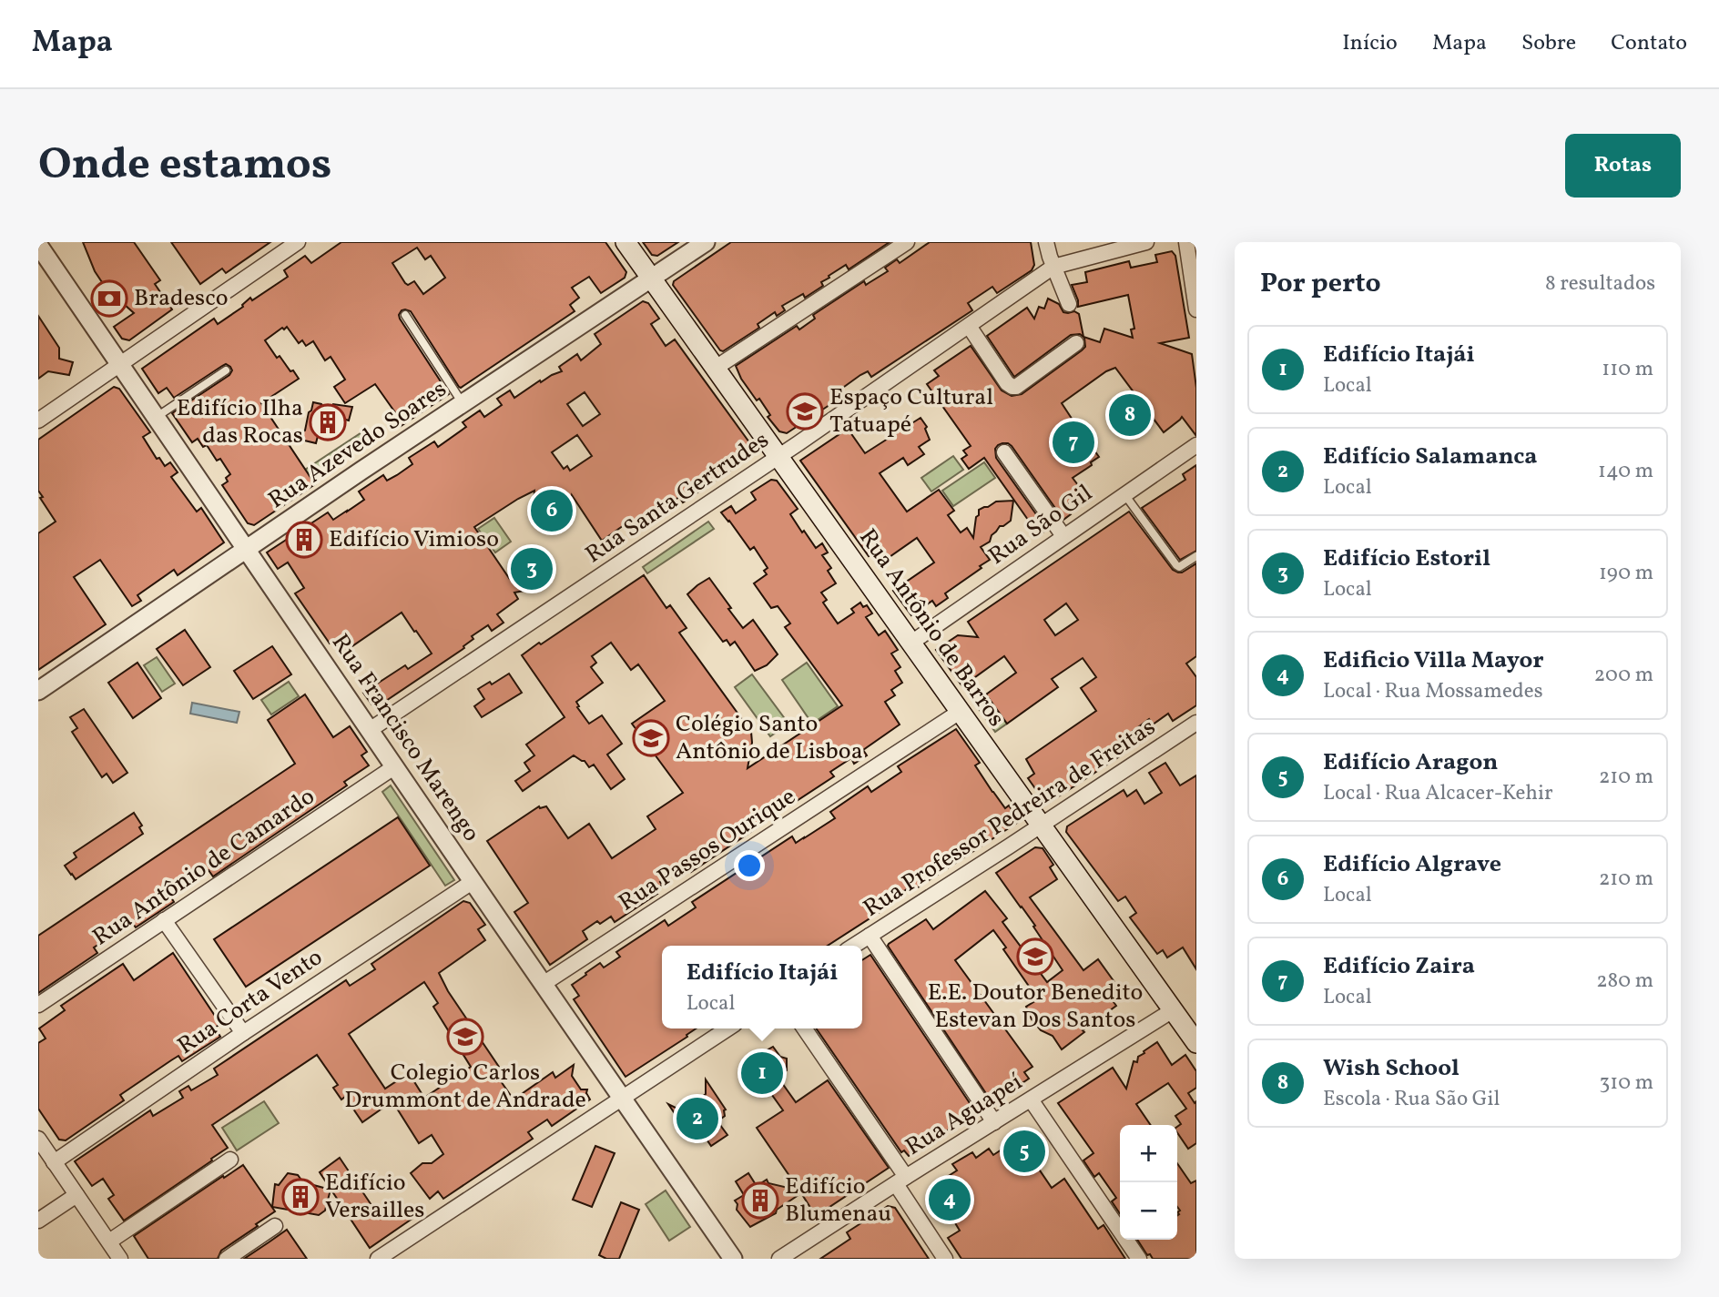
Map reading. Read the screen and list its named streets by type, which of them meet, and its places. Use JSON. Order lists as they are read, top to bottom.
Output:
{
  "streets": {
    "main road": ["Rua Antônio de Barros"],
    "street": [
      "Rua Azevedo Soares",
      "Rua Santa Gertrudes",
      "Rua São Gil",
      "Rua Francisco Marengo",
      "Rua Professor Pedreira de Freitas",
      "Rua Passos Ourique",
      "Rua Antônio de Camardo",
      "Rua Corta Vento",
      "Rua Aguapeí"
    ]
  },
  "crossings": [
    ["Rua Azevedo Soares", "Rua Antônio de Barros"],
    ["Rua Azevedo Soares", "Rua Francisco Marengo"],
    ["Rua Santa Gertrudes", "Rua Antônio de Barros"],
    ["Rua Santa Gertrudes", "Rua Francisco Marengo"],
    ["Rua São Gil", "Rua Antônio de Barros"],
    ["Rua Antônio de Barros", "Rua Professor Pedreira de Freitas"],
    ["Rua Antônio de Barros", "Rua Passos Ourique"],
    ["Rua Antônio de Barros", "Rua Aguapeí"],
    ["Rua Francisco Marengo", "Rua Passos Ourique"],
    ["Rua Francisco Marengo", "Rua Antônio de Camardo"],
    ["Rua Francisco Marengo", "Rua Corta Vento"]
  ],
  "places": {
    "bank": ["Bradesco"],
    "school or university": [
      "Espaço Cultural Tatuapé",
      "Colégio Santo Antônio de Lisboa",
      "E.E. Doutor Benedito Estevan Dos Santos",
      "Colegio Carlos Drummont de Andrade"
    ],
    "building": [
      "Edifício Ilha das Rocas",
      "Edifício Vimioso",
      "Edifício Versailles",
      "Edifício Blumenau"
    ]
  },
  "page": {
    "header": "Mapa",
    "nav": [
      "Início",
      "Mapa",
      "Sobre",
      "Contato"
    ],
    "buttons": "Rotas",
    "title": "Onde estamos",
    "heading": ["Por perto", "8 resultados"],
    "list": [
      {
        "mark": "1",
        "name": "Edifício Itajái",
        "note": "Local",
        "value": "110 m"
      },
      {
        "mark": "2",
        "name": "Edifício Salamanca",
        "note": "Local",
        "value": "140 m"
      },
      {
        "mark": "3",
        "name": "Edifício Estoril",
        "note": "Local",
        "value": "190 m"
      },
      {
        "mark": "4",
        "name": "Edificio Villa Mayor",
        "note": "Local · Rua Mossamedes",
        "value": "200 m"
      },
      {
        "mark": "5",
        "name": "Edifício Aragon",
        "note": "Local · Rua Alcacer-Kehir",
        "value": "210 m"
      },
      {
        "mark": "6",
        "name": "Edifício Algrave",
        "note": "Local",
        "value": "210 m"
      },
      {
        "mark": "7",
        "name": "Edifício Zaira",
        "note": "Local",
        "value": "280 m"
      },
      {
        "mark": "8",
        "name": "Wish School",
        "note": "Escola · Rua São Gil",
        "value": "310 m"
      }
    ],
    "pins": [
      "8",
      "7",
      "6",
      "3",
      "1",
      "2",
      "5",
      "4"
    ],
    "popup": ["Edifício Itajái", "Local"],
    "map_buttons": ["+", "−"]
  }
}
